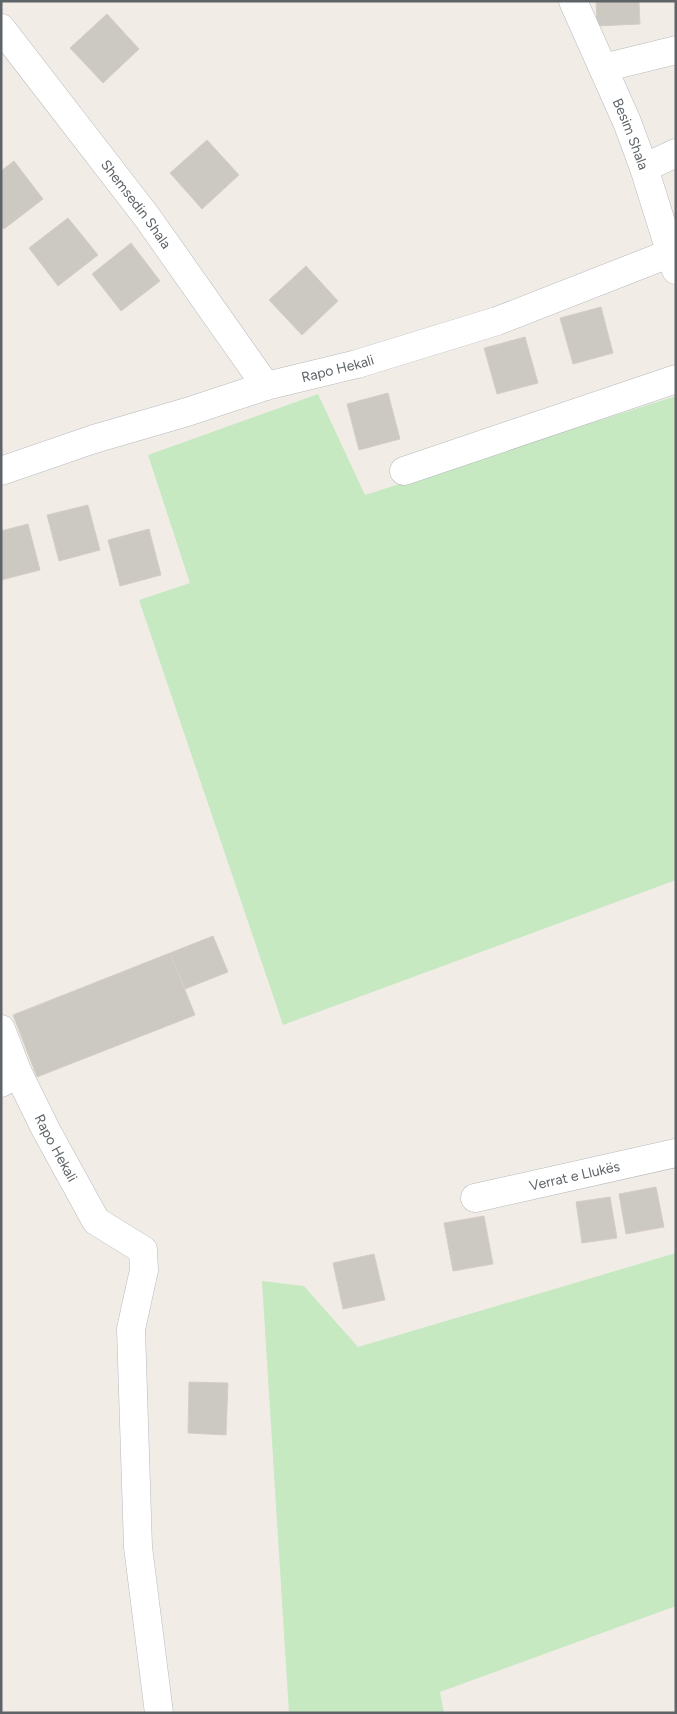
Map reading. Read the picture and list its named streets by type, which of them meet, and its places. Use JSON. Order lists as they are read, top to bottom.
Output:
{
  "streets": {
    "street": [
      "Besim Shala",
      "Shemsedin Shala",
      "Rapo Hekali",
      "Verrat e Llukës"
    ]
  },
  "crossings": [
    ["Besim Shala", "Rapo Hekali"],
    ["Shemsedin Shala", "Rapo Hekali"]
  ]
}
